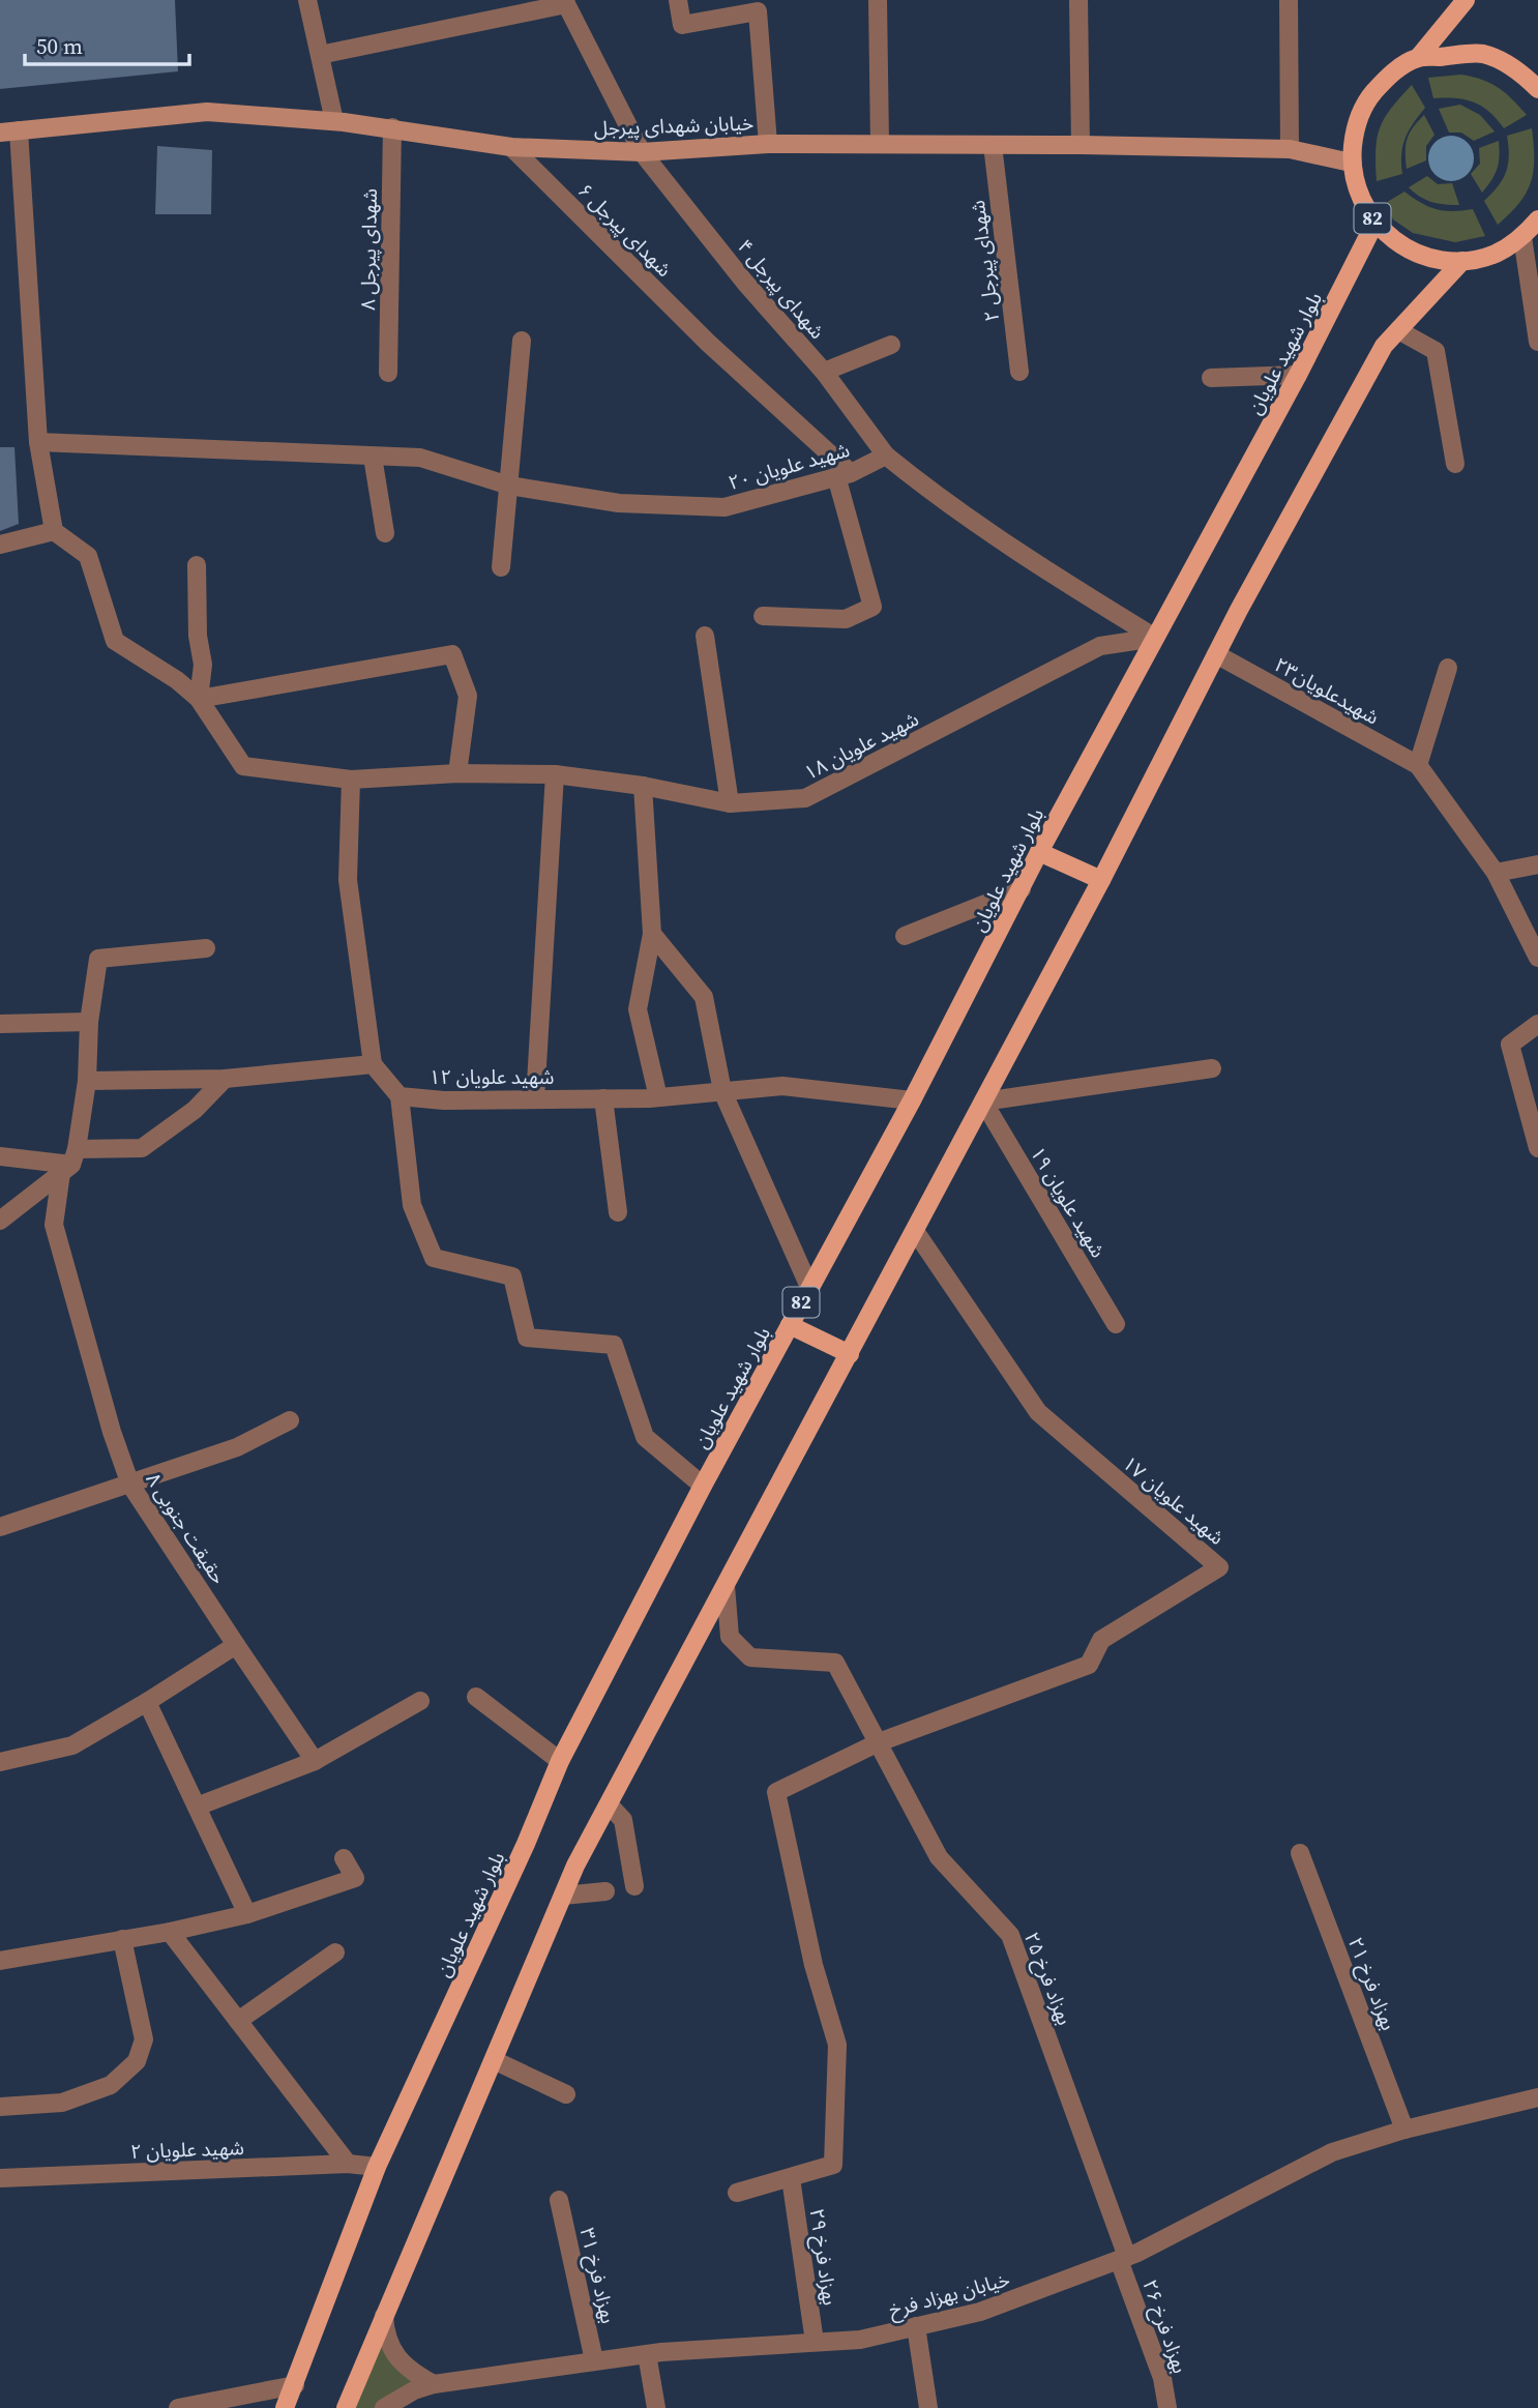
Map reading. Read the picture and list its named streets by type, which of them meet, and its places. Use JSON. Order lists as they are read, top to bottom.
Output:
{
  "streets": {
    "main road": ["خیابان شهدای پیرجل", "82", "بلوار شهید علویان"],
    "street": [
      "شهدای پیرجل ۶",
      "شهدای پیرجل ۸",
      "شهدای پیرجل ۲",
      "شهدای پیرجل ۴",
      "شهید علویان ۲۰",
      "شهیدعلویان۲۳",
      "شهید علویان ۱۸",
      "شهید علویان ۱۲",
      "شهید علویان ۱۹",
      "شهید علویان ۱۷",
      "حقیقت جنوبی ۸",
      "بهزاد فرخ ۲۵",
      "بهزاد فرخ ۲۱",
      "شهید علویان ۲",
      "بهزاد فرخ ۲۹",
      "بهزاد فرخ ۳۱",
      "خیابان بهزاد فرخ",
      "بهزاد فرخ ۲۶"
    ]
  },
  "crossings": [
    ["خیابان شهدای پیرجل", "82"],
    ["خیابان شهدای پیرجل", "شهدای پیرجل ۶"],
    ["خیابان شهدای پیرجل", "شهدای پیرجل ۸"],
    ["خیابان شهدای پیرجل", "شهدای پیرجل ۲"],
    ["خیابان شهدای پیرجل", "شهدای پیرجل ۴"],
    ["82", "بلوار شهید علویان"],
    ["شهدای پیرجل ۶", "شهید علویان ۲۰"],
    ["شهدای پیرجل ۴", "شهید علویان ۲۰"],
    ["بلوار شهید علویان", "شهید علویان ۱۸"],
    ["بلوار شهید علویان", "شهید علویان ۱۲"],
    ["بلوار شهید علویان", "شهید علویان ۲"],
    ["شهید علویان ۱۷", "بهزاد فرخ ۲۵"],
    ["بهزاد فرخ ۲۵", "خیابان بهزاد فرخ"],
    ["بهزاد فرخ ۲۵", "بهزاد فرخ ۲۶"],
    ["بهزاد فرخ ۲۱", "خیابان بهزاد فرخ"],
    ["بهزاد فرخ ۲۹", "خیابان بهزاد فرخ"],
    ["بهزاد فرخ ۳۱", "خیابان بهزاد فرخ"],
    ["خیابان بهزاد فرخ", "بهزاد فرخ ۲۶"]
  ],
  "scale_bar": "50 m"
}
